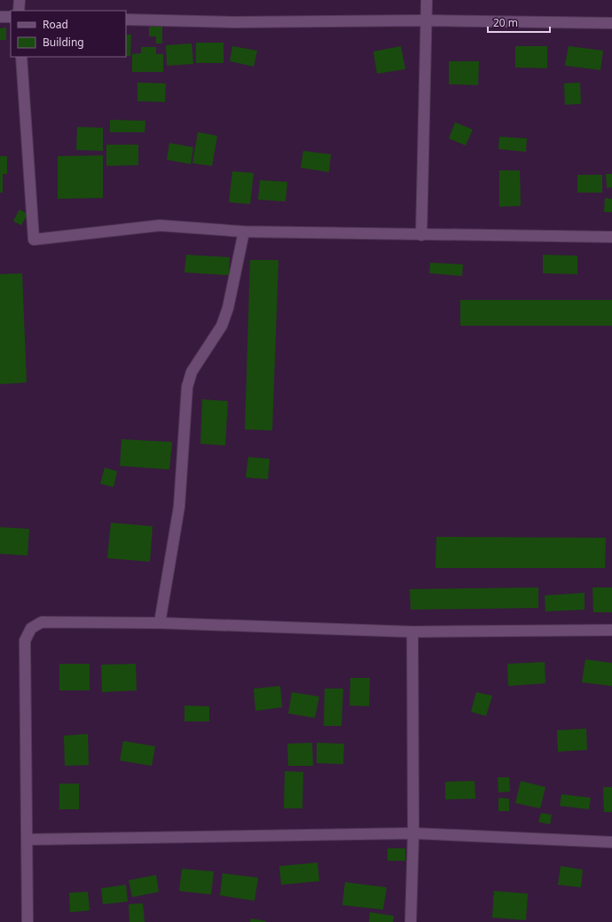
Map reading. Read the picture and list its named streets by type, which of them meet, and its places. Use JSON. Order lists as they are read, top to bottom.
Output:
{
  "legend": ["Road", "Building"],
  "scale_bar": "20 m"
}
